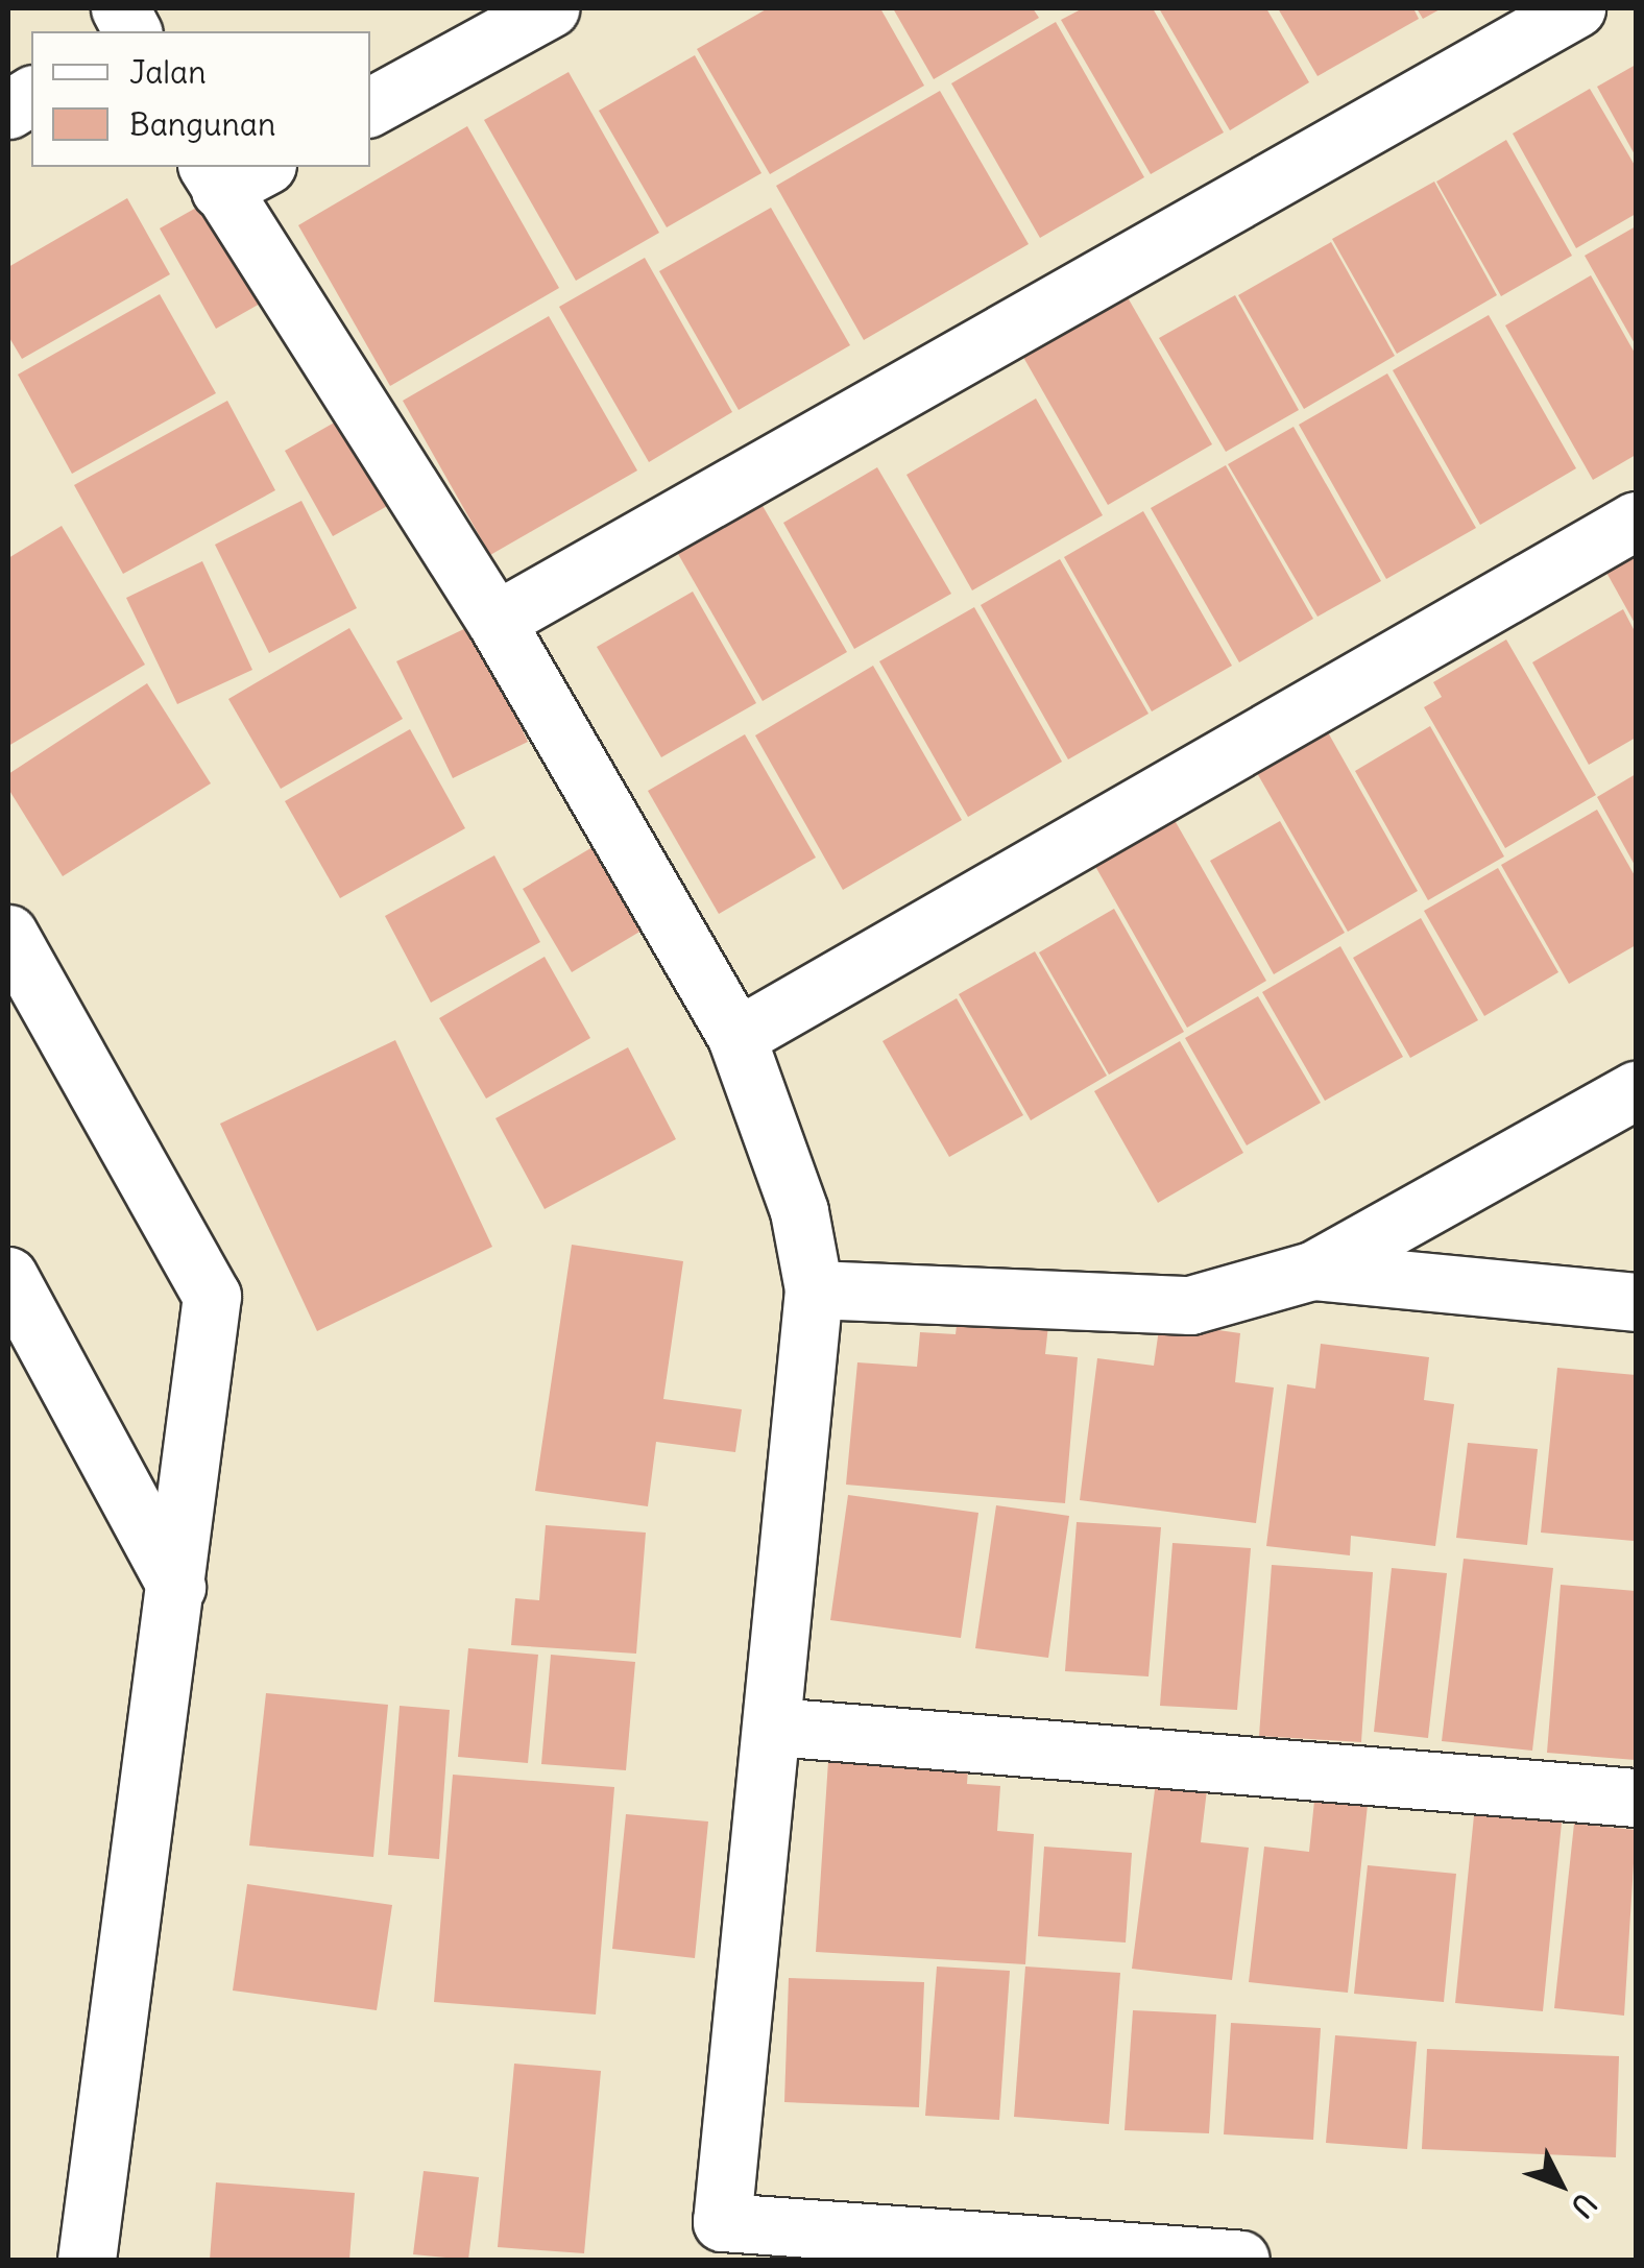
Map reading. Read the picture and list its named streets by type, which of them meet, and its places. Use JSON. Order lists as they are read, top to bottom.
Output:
{
  "legend": ["Jalan", "Bangunan"],
  "north": "bottom right"
}
